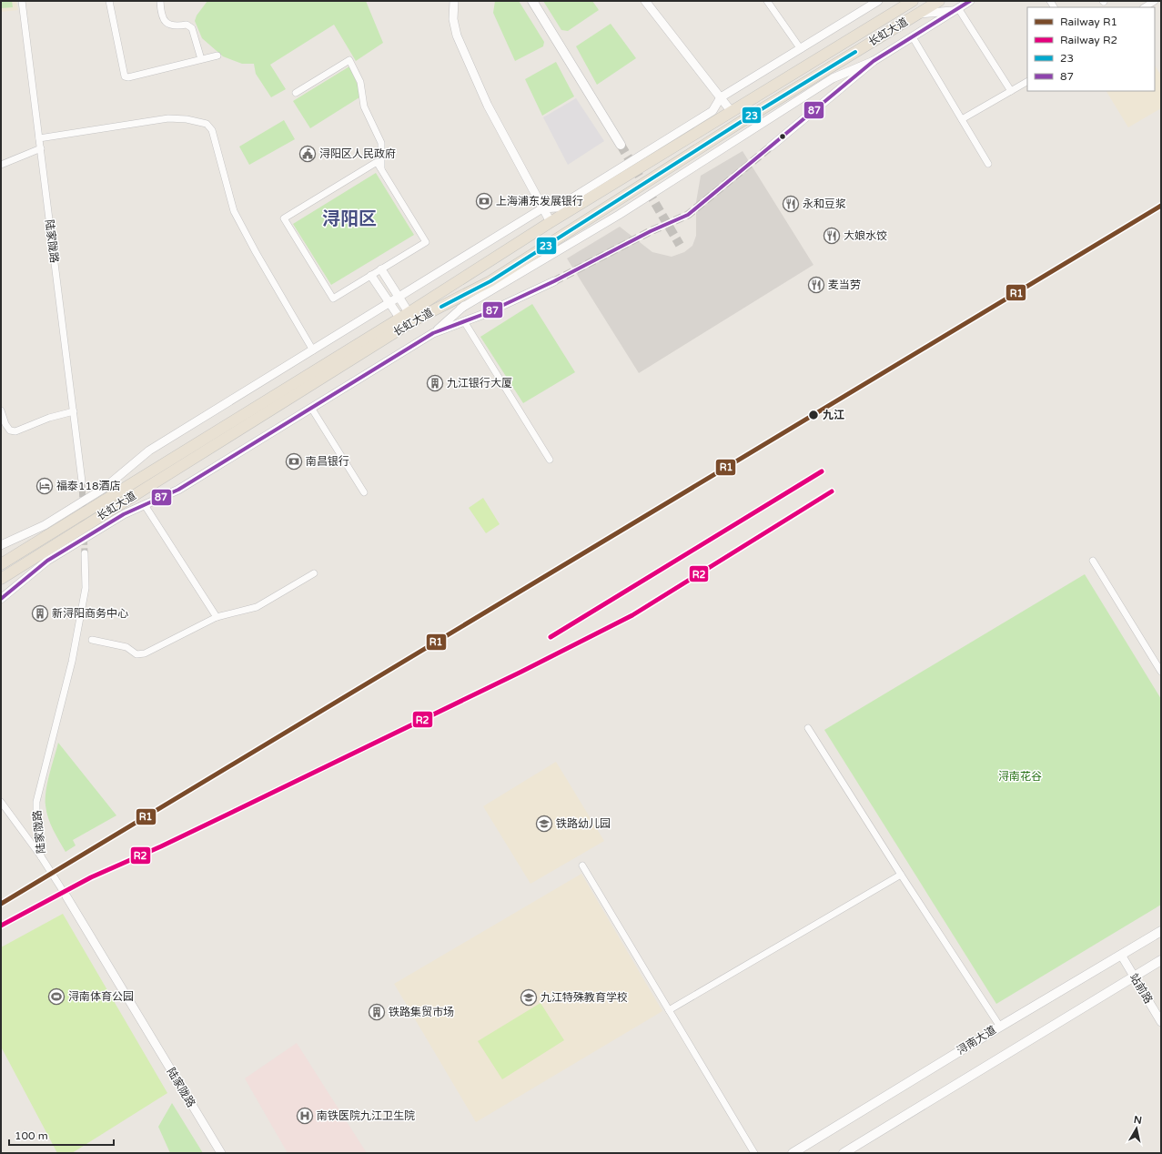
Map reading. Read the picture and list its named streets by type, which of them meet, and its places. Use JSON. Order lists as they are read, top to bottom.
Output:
{
  "streets": {
    "highway": ["长虹大道"],
    "main road": ["浔南大道"],
    "street": ["陆家陇路", "站前路"]
  },
  "crossings": [
    ["站前路", "浔南大道"]
  ],
  "districts": ["浔阳区"],
  "parks": ["浔南花谷"],
  "places": {
    "public building": ["浔阳区人民政府"],
    "bank": ["上海浦东发展银行", "南昌银行"],
    "restaurant": ["永和豆浆", "大娘水饺", "麦当劳"],
    "building": ["九江银行大厦", "新浔阳商务中心", "铁路集贸市场"],
    "other": ["九江"],
    "hotel": ["福泰118酒店"],
    "school or university": ["铁路幼儿园", "九江特殊教育学校"],
    "sports": ["浔南体育公园"],
    "hospital": ["南铁医院九江卫生院"]
  },
  "lines": [
    "transit line 87",
    "transit line 23",
    "rail line R1",
    "rail line R2"
  ],
  "legend": [
    "Railway R1",
    "Railway R2",
    "23",
    "87"
  ],
  "scale_bar": "100 m",
  "north": "top"
}
